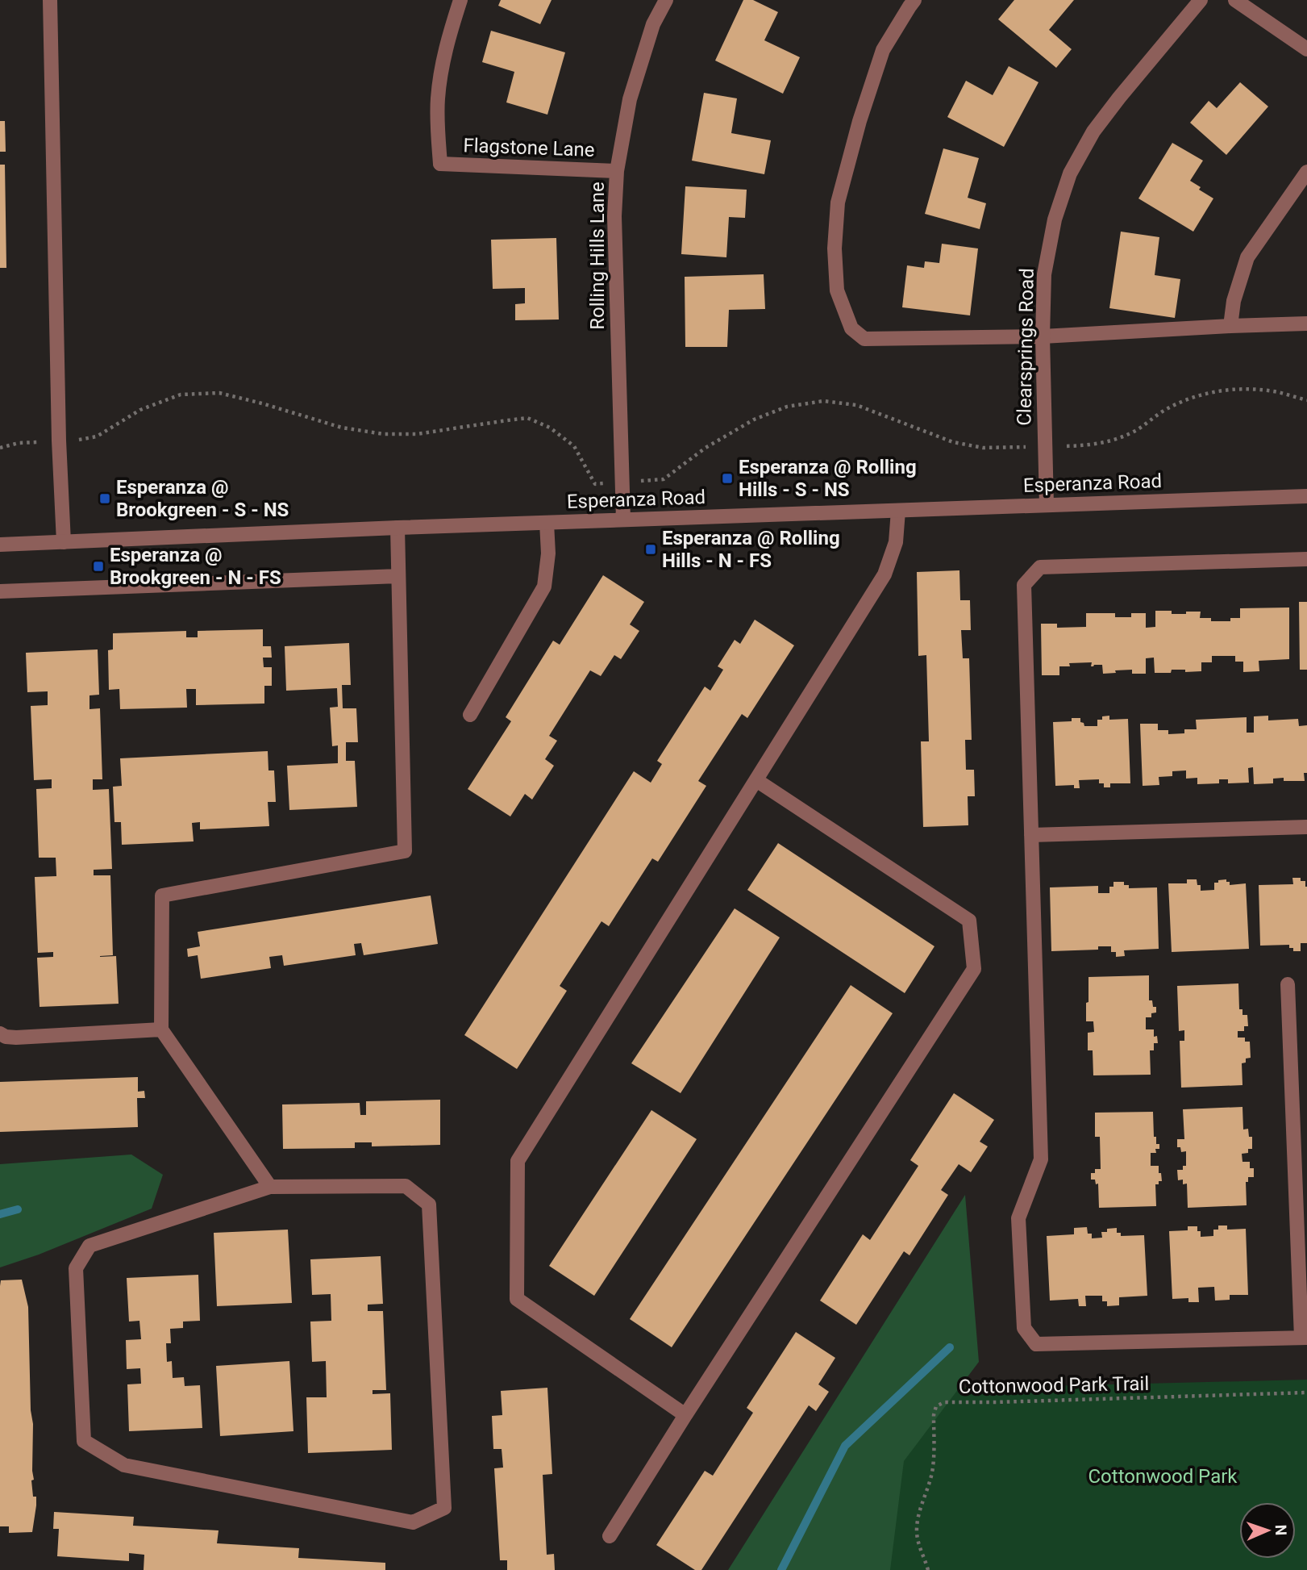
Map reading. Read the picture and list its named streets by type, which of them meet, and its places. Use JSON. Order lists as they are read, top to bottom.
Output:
{
  "streets": {
    "street": [
      "Flagstone Lane",
      "Rolling Hills Lane",
      "Clearsprings Road",
      "Esperanza Road"
    ],
    "path": ["Cottonwood Park Trail"]
  },
  "crossings": [
    ["Flagstone Lane", "Rolling Hills Lane"],
    ["Rolling Hills Lane", "Esperanza Road"],
    ["Clearsprings Road", "Esperanza Road"]
  ],
  "parks": ["Cottonwood Park"],
  "places": {
    "transit": [
      "Esperanza @ Rolling Hills - S - NS",
      "Esperanza @ Brookgreen - S - NS",
      "Esperanza @ Rolling Hills - N - FS",
      "Esperanza @ Brookgreen - N - FS"
    ]
  },
  "north": "right"
}
